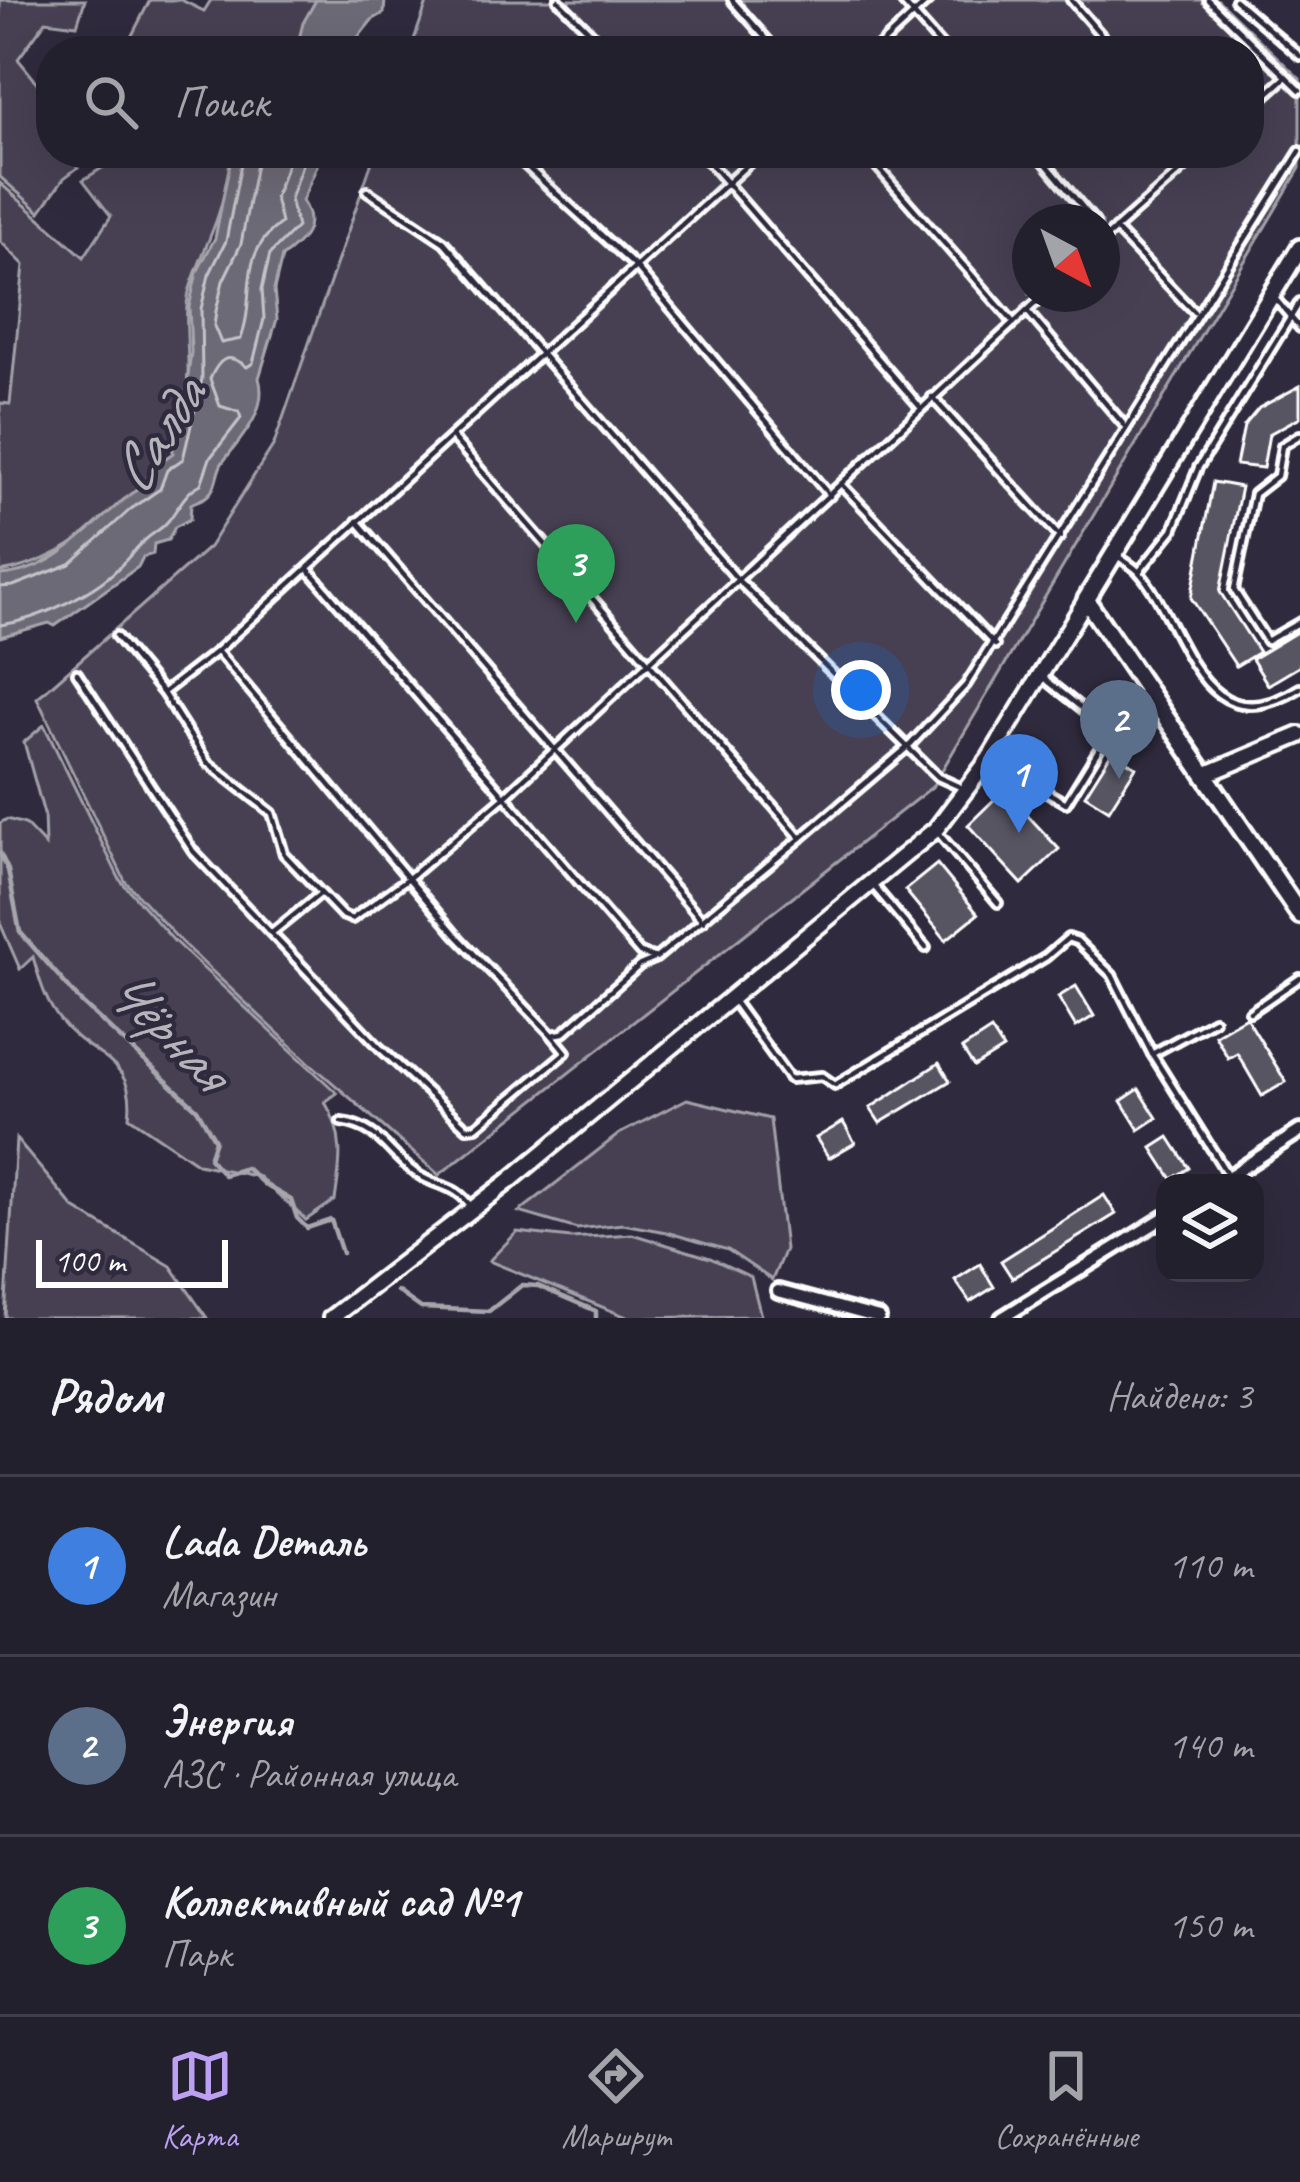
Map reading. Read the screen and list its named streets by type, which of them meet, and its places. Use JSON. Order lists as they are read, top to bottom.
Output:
{
  "water": ["Салда", "Чёрная"],
  "scale_bar": "100 m",
  "north": "bottom right",
  "page": {
    "search": "Поиск",
    "pins": ["3", "2", "1"],
    "scale": "100 m",
    "heading": ["Рядом", "Найдено: 3"],
    "list": [
      {
        "mark": "1",
        "name": "Lada Dеталь",
        "note": "Магазин",
        "value": "110 m"
      },
      {
        "mark": "2",
        "name": "Энергия",
        "note": "АЗС · Районная улица",
        "value": "140 m"
      },
      {
        "mark": "3",
        "name": "Коллективный сад №1",
        "note": "Парк",
        "value": "150 m"
      }
    ],
    "nav": ["Карта", "Маршрут", "Сохранённые"]
  }
}
